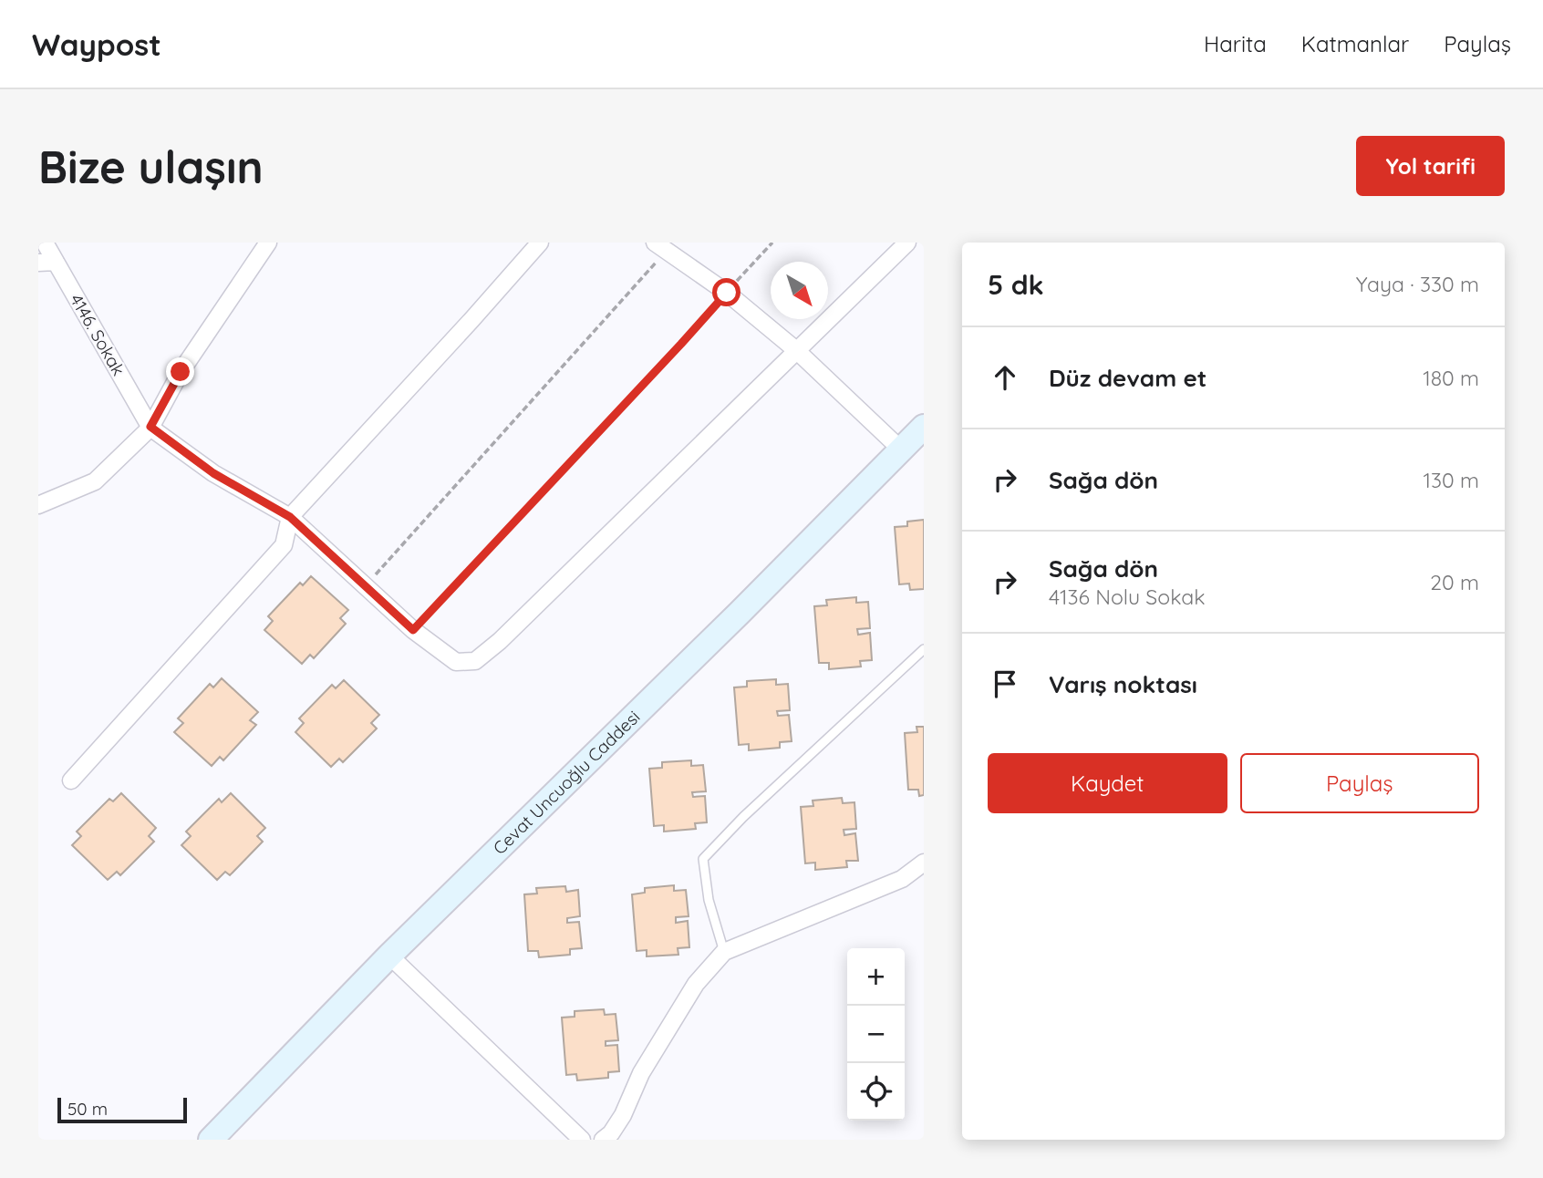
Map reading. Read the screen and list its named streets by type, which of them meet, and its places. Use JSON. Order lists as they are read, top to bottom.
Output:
{
  "streets": {
    "street": ["4146. Sokak", "Cevat Uncuoğlu Caddesi"]
  },
  "scale_bar": "50 m",
  "north": "bottom right",
  "page": {
    "header": "Waypost",
    "nav": ["Harita", "Katmanlar", "Paylaş"],
    "buttons": [
      "Yol tarifi",
      ["Kaydet", "Paylaş"]
    ],
    "title": "Bize ulaşın",
    "heading": ["5 dk", "Yaya · 330 m"],
    "list": [
      ["Düz devam et", "180 m"],
      ["Sağa dön", "130 m"],
      ["Sağa dön", "4136 Nolu Sokak", "20 m"],
      "Varış noktası"
    ],
    "map_buttons": ["+", "−"],
    "scale": "50 m"
  }
}
